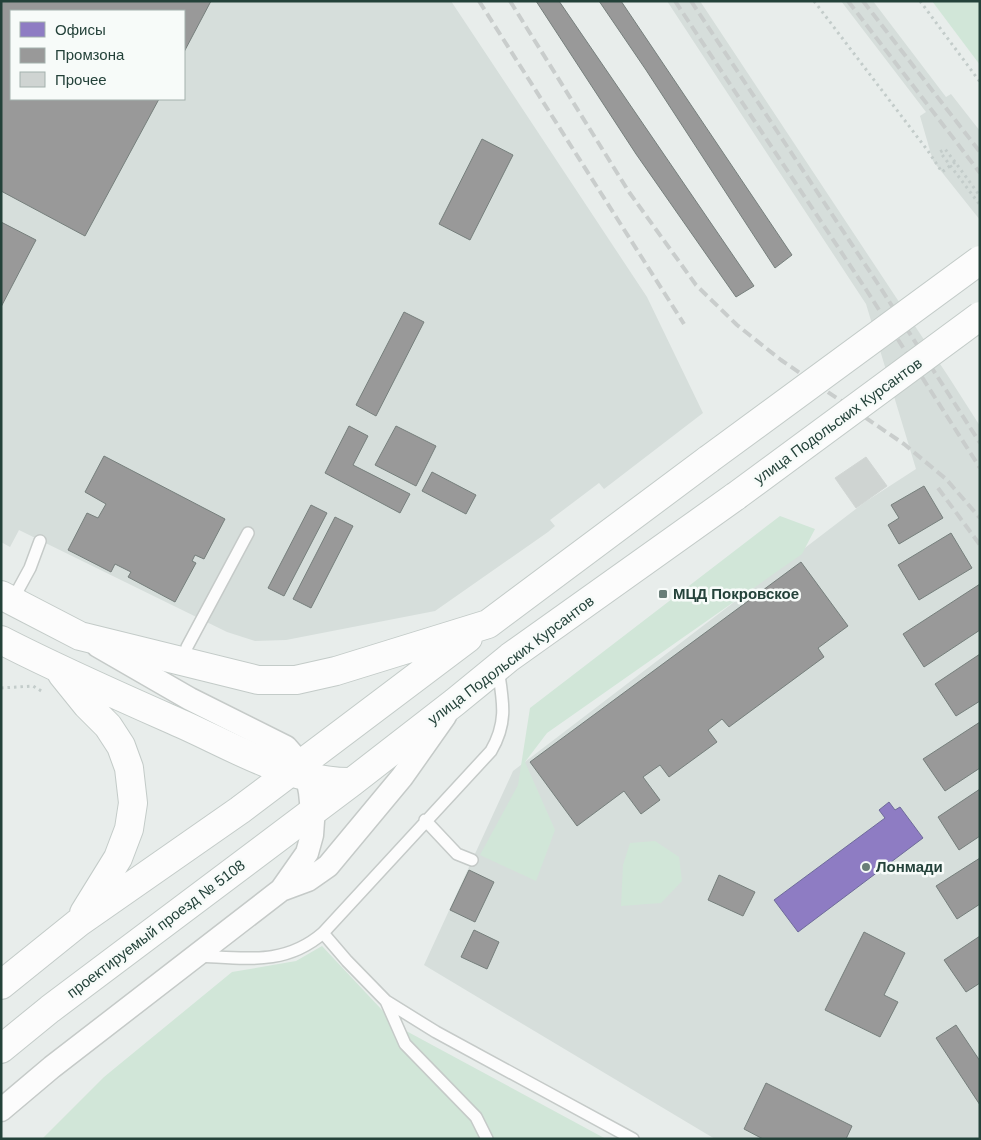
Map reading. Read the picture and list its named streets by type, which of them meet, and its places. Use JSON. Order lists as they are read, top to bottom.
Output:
{
  "streets": {
    "main road": ["улица Подольских Курсантов", "проектируемый проезд № 5108"]
  },
  "crossings": [
    ["улица Подольских Курсантов", "проектируемый проезд № 5108"]
  ],
  "places": {
    "transit": ["МЦД Покровское"],
    "other": ["Лонмади"]
  },
  "legend": ["Офисы", "Промзона", "Прочее"]
}
